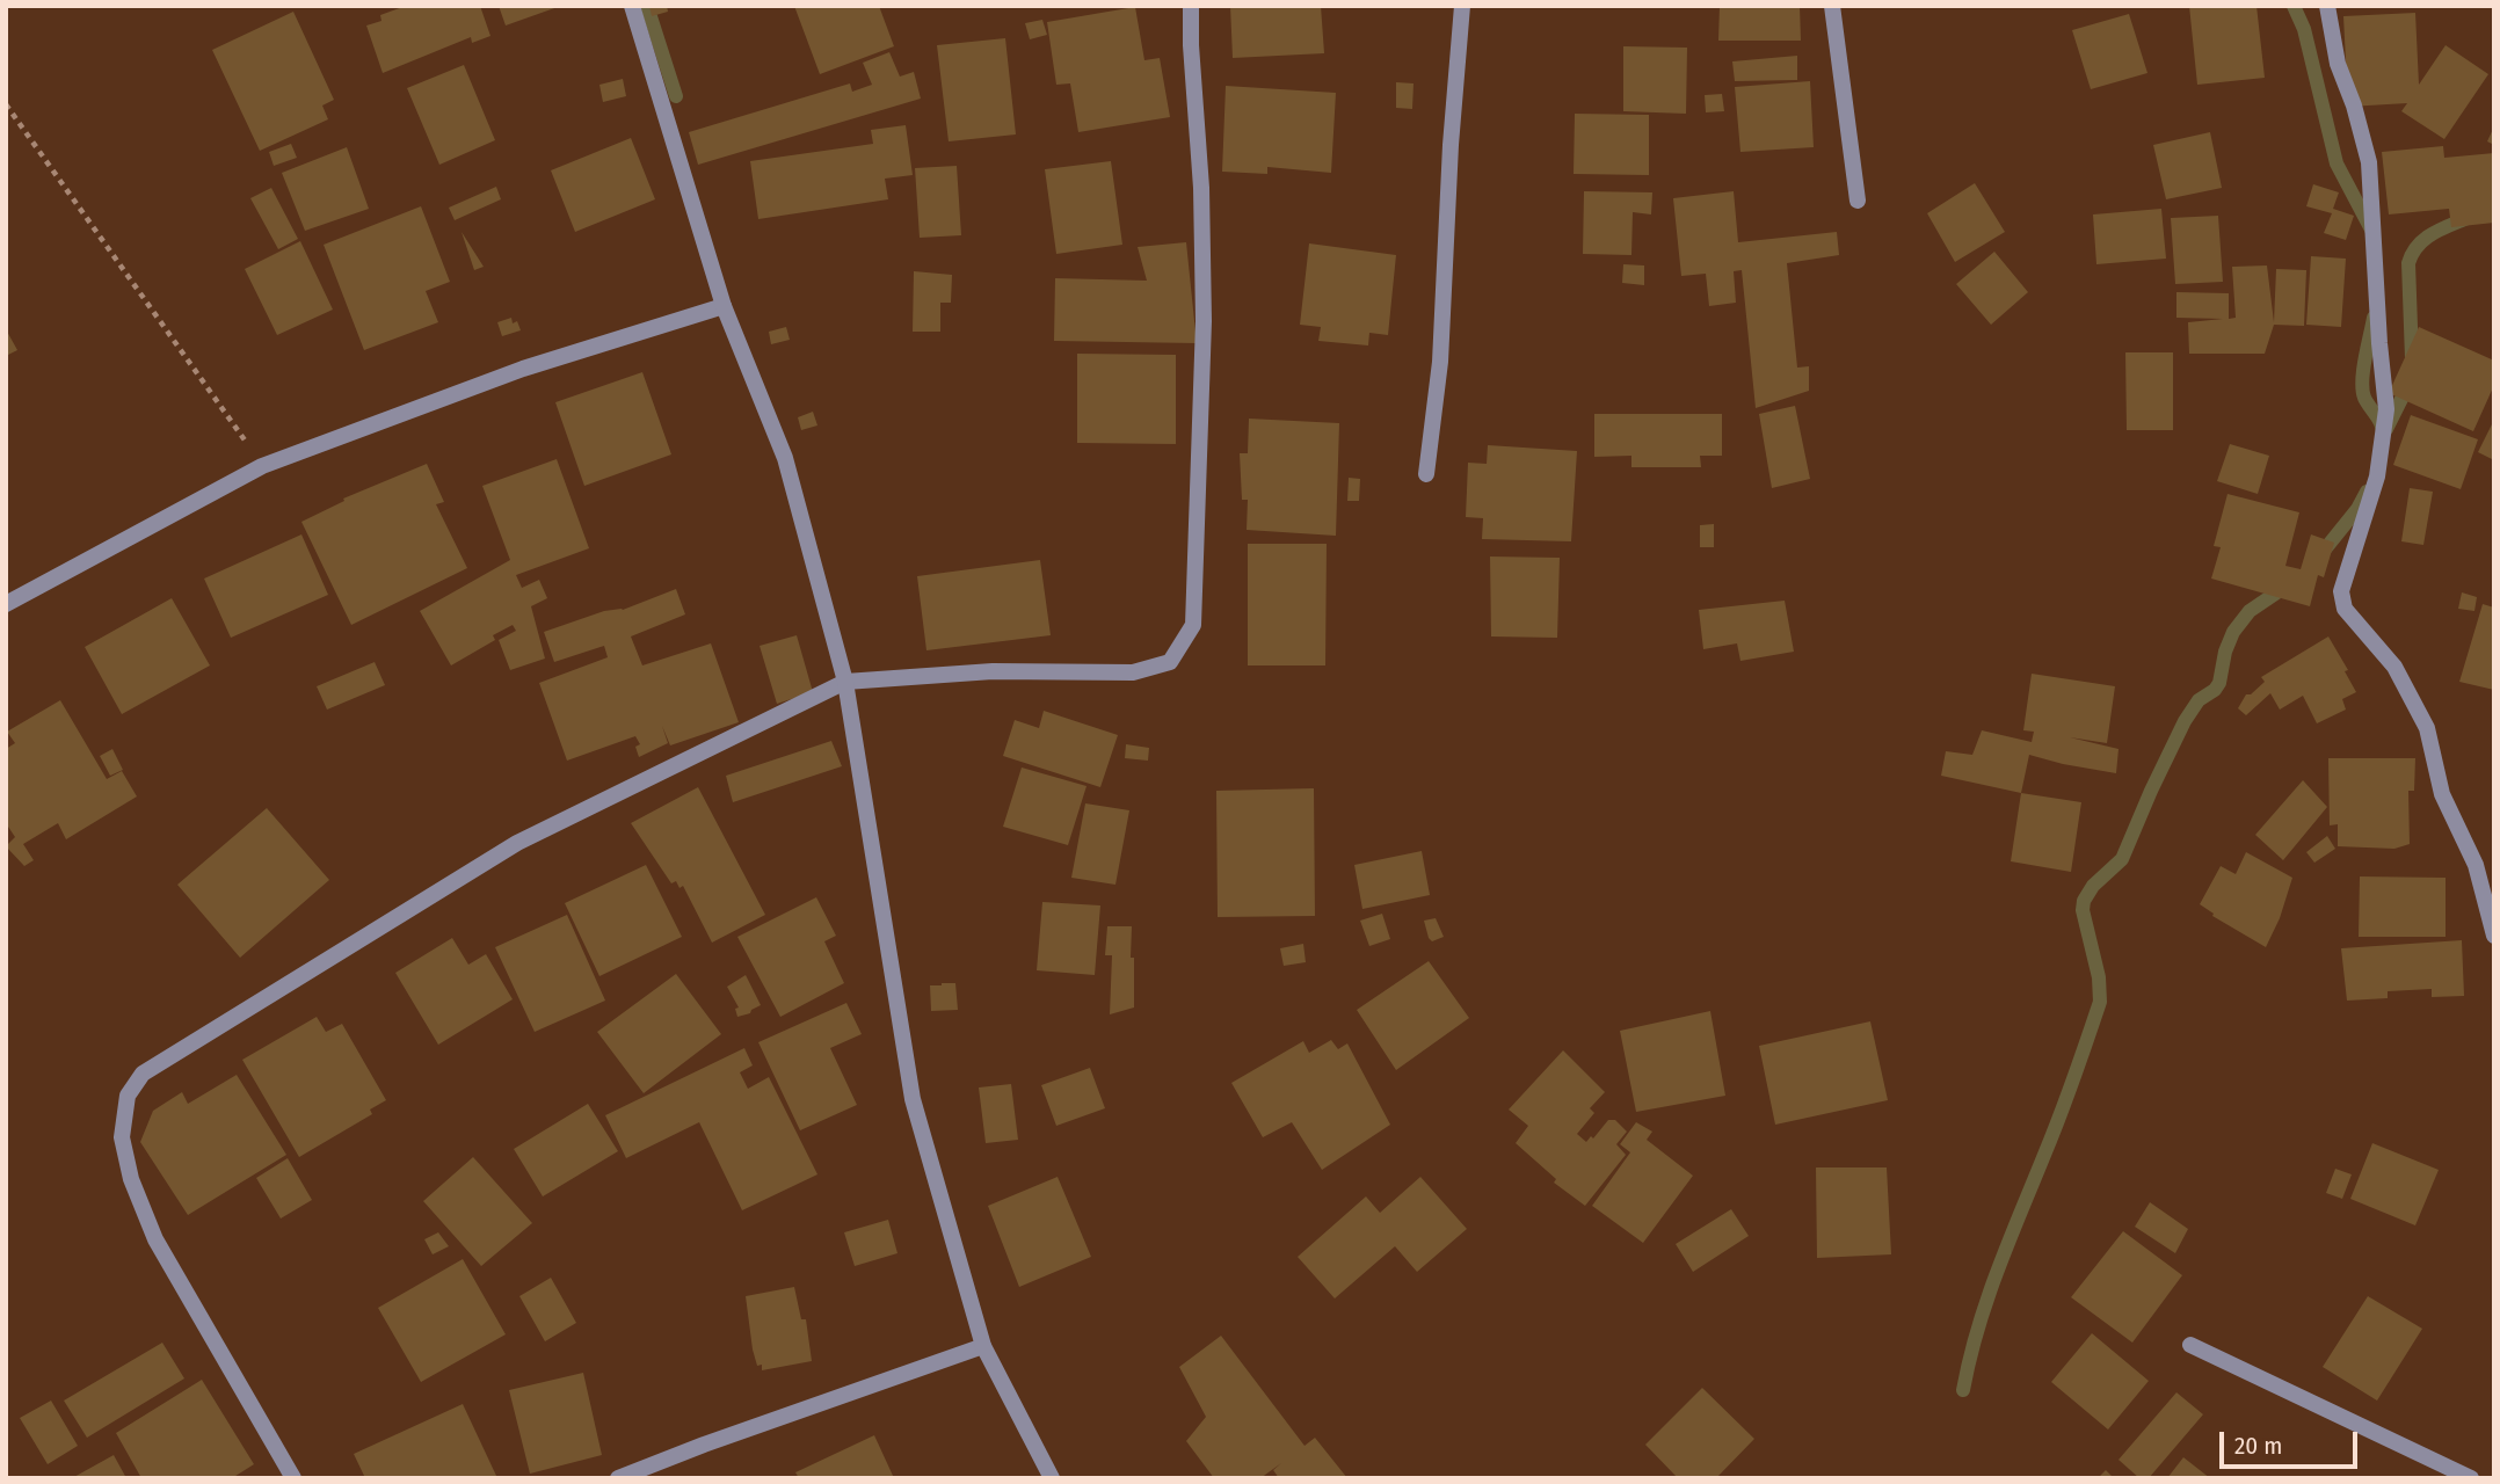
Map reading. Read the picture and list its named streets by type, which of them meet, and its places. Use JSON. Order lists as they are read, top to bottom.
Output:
{
  "scale_bar": "20 m"
}
